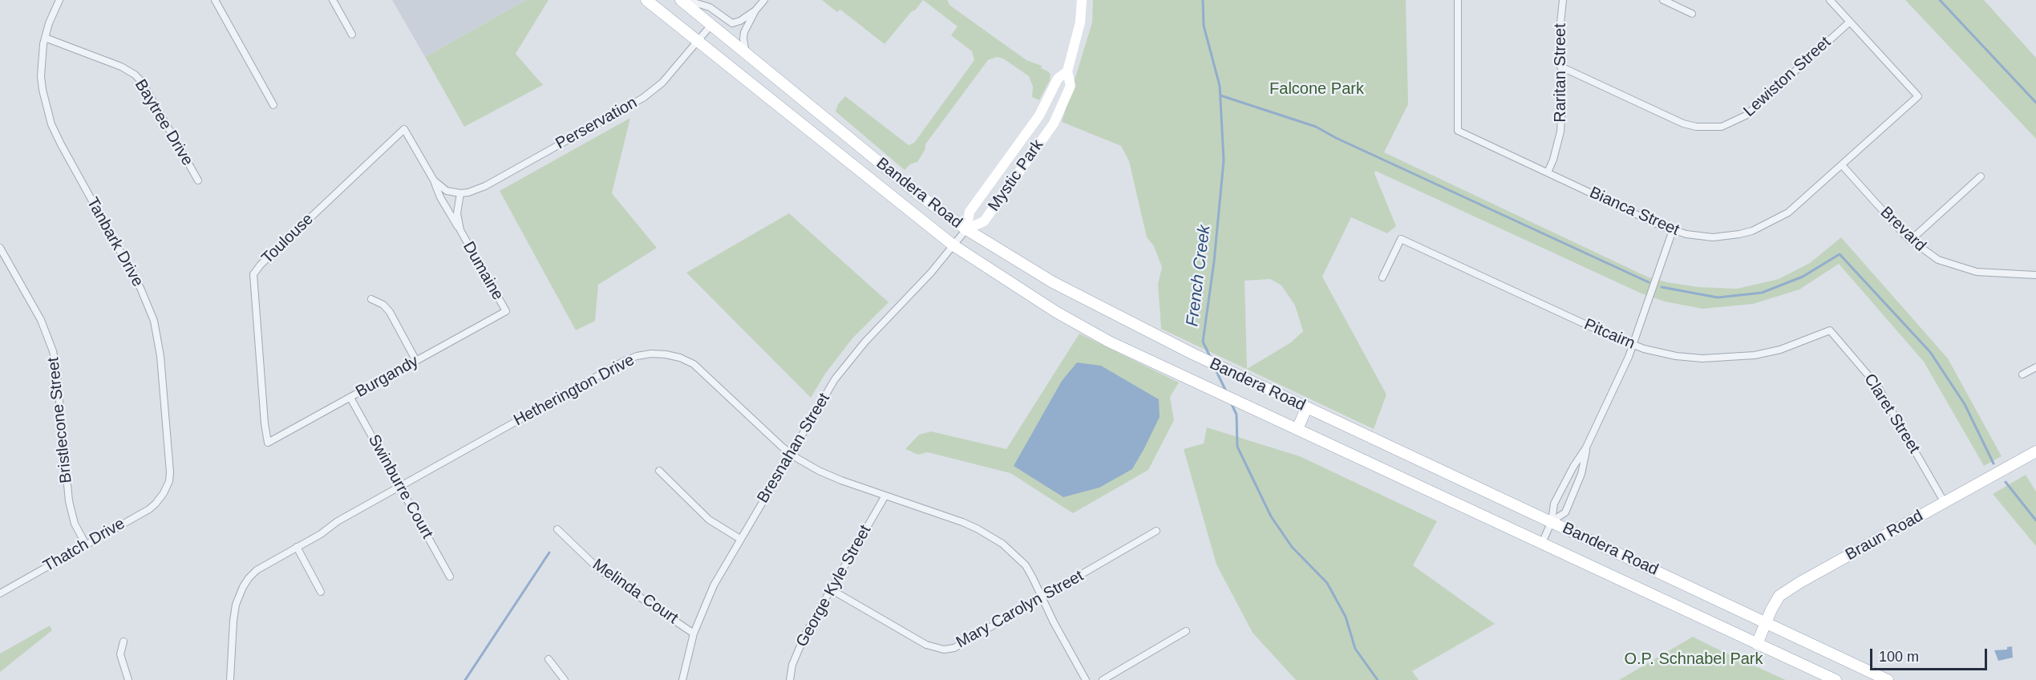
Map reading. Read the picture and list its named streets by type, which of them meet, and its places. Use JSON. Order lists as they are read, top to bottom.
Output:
{
  "streets": {
    "main road": ["Bandera Road", "Braun Road"],
    "street": [
      "Raritan Street",
      "Lewiston Street",
      "Baytree Drive",
      "Perservation",
      "Mystic Park",
      "Bianca Street",
      "Brevard",
      "Toulouse",
      "Tanbark Drive",
      "Dumaine",
      "Pitcairn",
      "Burgandy",
      "Hetherington Drive",
      "Claret Street",
      "Bristlecone Street",
      "Bresnahan Street",
      "Swinburre Court",
      "Thatch Drive",
      "George Kyle Street",
      "Melinda Court",
      "Mary Carolyn Street"
    ]
  },
  "crossings": [
    ["Raritan Street", "Lewiston Street"],
    ["Raritan Street", "Bianca Street"],
    ["Lewiston Street", "Bianca Street"],
    ["Baytree Drive", "Tanbark Drive"],
    ["Perservation", "Bandera Road"],
    ["Perservation", "Dumaine"],
    ["Mystic Park", "Bandera Road"],
    ["Mystic Park", "Bresnahan Street"],
    ["Bandera Road", "Bresnahan Street"],
    ["Bandera Road", "Braun Road"],
    ["Bianca Street", "Brevard"],
    ["Toulouse", "Dumaine"],
    ["Toulouse", "Burgandy"],
    ["Tanbark Drive", "Thatch Drive"],
    ["Dumaine", "Burgandy"],
    ["Pitcairn", "Claret Street"],
    ["Burgandy", "Swinburre Court"],
    ["Hetherington Drive", "Bresnahan Street"],
    ["Hetherington Drive", "Swinburre Court"],
    ["Hetherington Drive", "George Kyle Street"],
    ["Hetherington Drive", "Mary Carolyn Street"],
    ["Claret Street", "Braun Road"],
    ["Bristlecone Street", "Thatch Drive"],
    ["Bresnahan Street", "Melinda Court"],
    ["George Kyle Street", "Mary Carolyn Street"]
  ],
  "water": ["French Creek"],
  "parks": ["Falcone Park", "O.P. Schnabel Park"],
  "scale_bar": "100 m"
}
